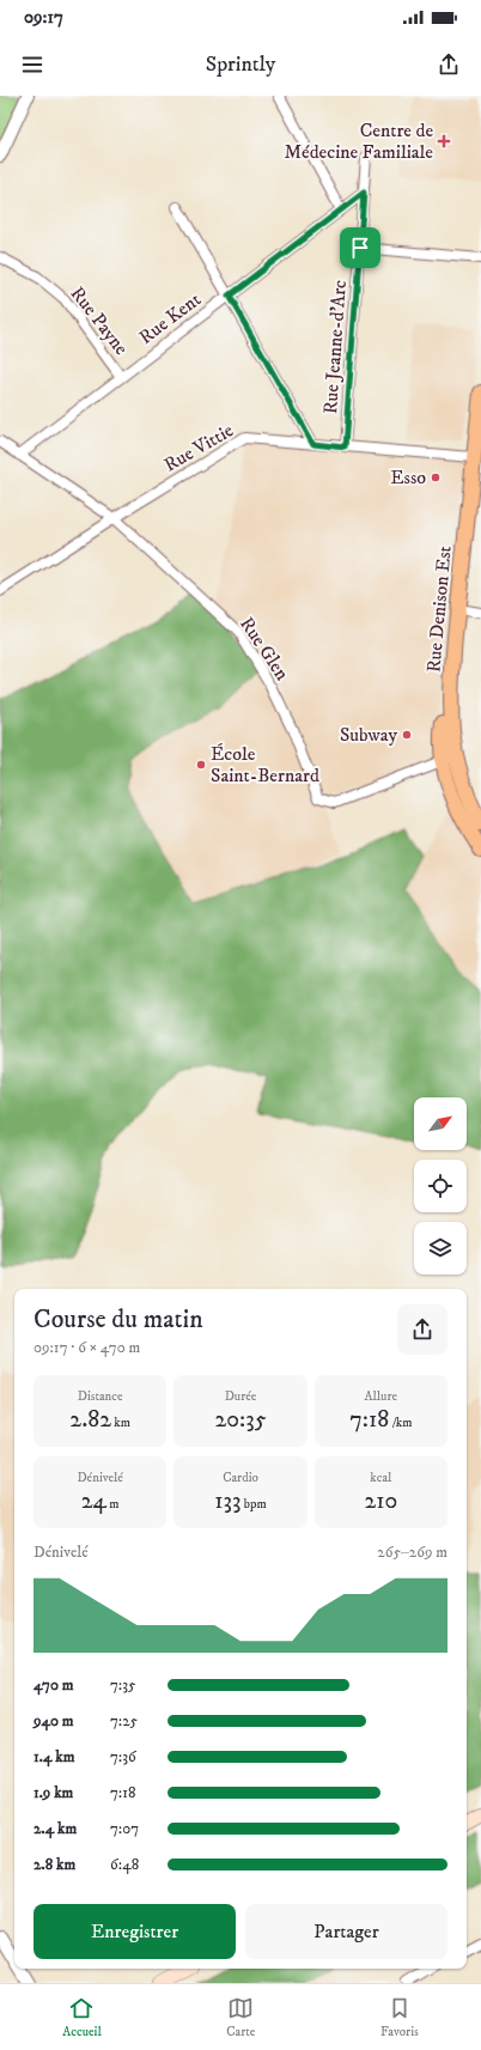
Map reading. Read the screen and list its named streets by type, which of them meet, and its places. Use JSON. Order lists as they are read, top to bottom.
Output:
{
  "streets": {
    "main road": ["Rue Denison Est"],
    "street": [
      "Rue Kent",
      "Rue Payne",
      "Rue Jeanne-d'Arc",
      "Rue Vittie",
      "Rue Glen"
    ]
  },
  "crossings": [
    ["Rue Kent", "Rue Payne"],
    ["Rue Kent", "Rue Glen"],
    ["Rue Jeanne-d'Arc", "Rue Vittie"],
    ["Rue Vittie", "Rue Denison Est"],
    ["Rue Vittie", "Rue Glen"],
    ["Rue Denison Est", "Rue Glen"]
  ],
  "places": {
    "health": ["Centre de Médecine Familiale"],
    "other": ["Esso", "Subway", "École Saint-Bernard"]
  },
  "north": "top right",
  "page": {
    "status": "09:17",
    "header": "Sprintly",
    "heading": ["Course du matin", "09:17 · 6 × 470 m"],
    "stats": [
      ["Distance", "2.82 km"],
      ["Durée", "20:35"],
      ["Allure", "7:18 /km"],
      ["Dénivelé", "24 m"],
      ["Cardio", "133 bpm"],
      ["kcal", "210"]
    ],
    "chart": ["Dénivelé", "265–269 m"],
    "list": [
      {
        "name": "470 m",
        "note": "7:35"
      },
      {
        "name": "940 m",
        "note": "7:25"
      },
      {
        "name": "1.4 km",
        "note": "7:36"
      },
      {
        "name": "1.9 km",
        "note": "7:18"
      },
      {
        "name": "2.4 km",
        "note": "7:07"
      },
      {
        "name": "2.8 km",
        "note": "6:48"
      }
    ],
    "buttons": ["Enregistrer", "Partager"],
    "tabs": ["Accueil", "Carte", "Favoris"]
  }
}
